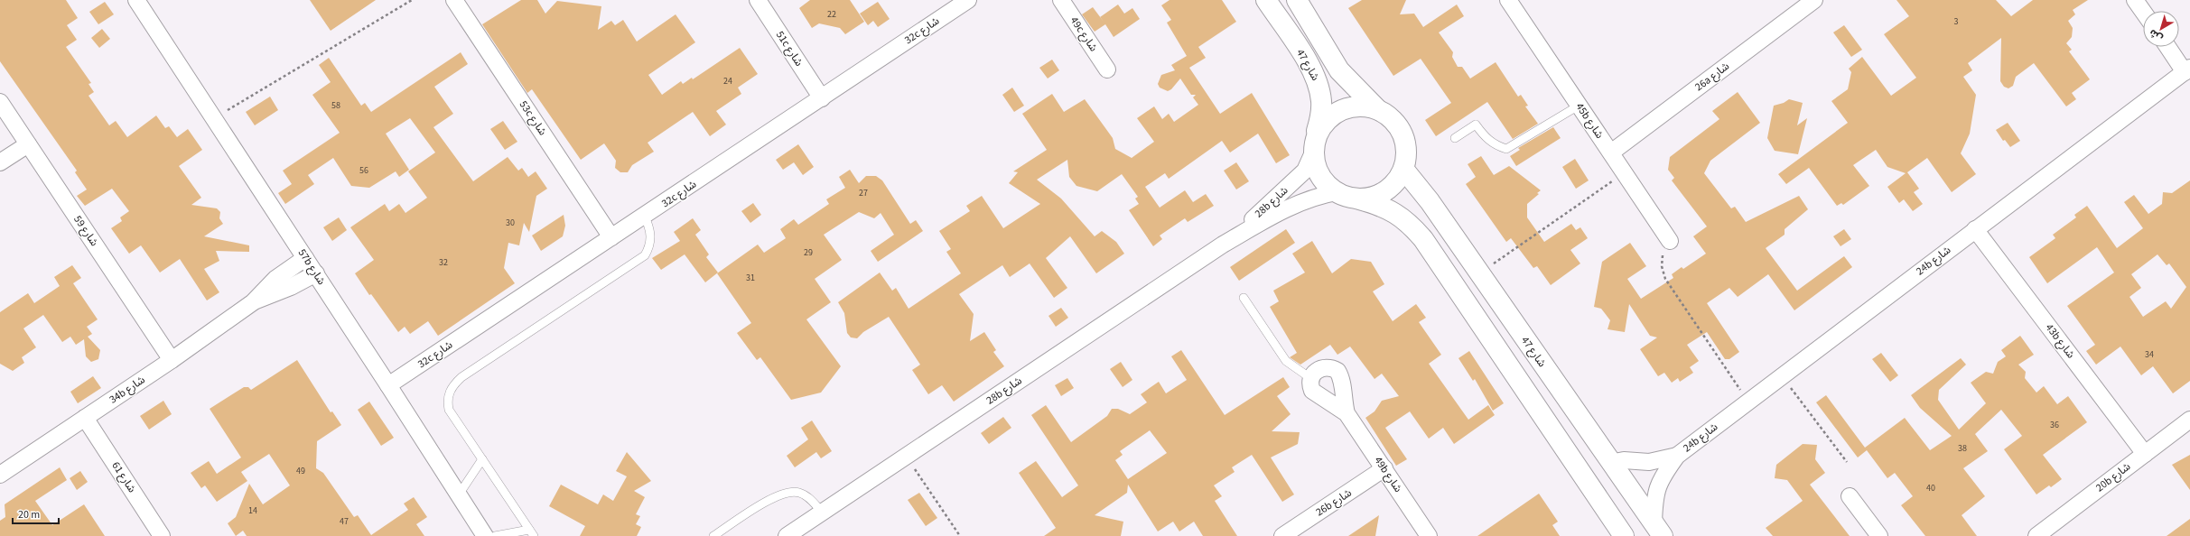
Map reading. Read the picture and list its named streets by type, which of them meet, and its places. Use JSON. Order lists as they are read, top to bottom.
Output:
{
  "streets": {
    "street": [
      "32c شارع",
      "49c شارع",
      "51c شارع",
      "شارع 47",
      "26a شارع",
      "53c شارع",
      "45b شارع",
      "28b شارع",
      "شارع 59",
      "24b شارع",
      "57b شارع",
      "43b شارع",
      "34b شارع",
      "49b شارع",
      "شارع 61",
      "20b شارع",
      "26b شارع"
    ]
  },
  "crossings": [
    ["32c شارع", "51c شارع"],
    ["32c شارع", "53c شارع"],
    ["32c شارع", "57b شارع"],
    ["شارع 47", "28b شارع"],
    ["شارع 47", "24b شارع"],
    ["26a شارع", "45b شارع"],
    ["شارع 59", "34b شارع"],
    ["24b شارع", "43b شارع"],
    ["57b شارع", "34b شارع"],
    ["43b شارع", "20b شارع"],
    ["34b شارع", "شارع 61"],
    ["49b شارع", "26b شارع"]
  ],
  "house_numbers": [
    "22",
    "3",
    "24",
    "58",
    "56",
    "27",
    "30",
    "29",
    "32",
    "31",
    "34",
    "36",
    "38",
    "49",
    "40",
    "14",
    "47"
  ],
  "scale_bar": "20 m",
  "north": "bottom left"
}
